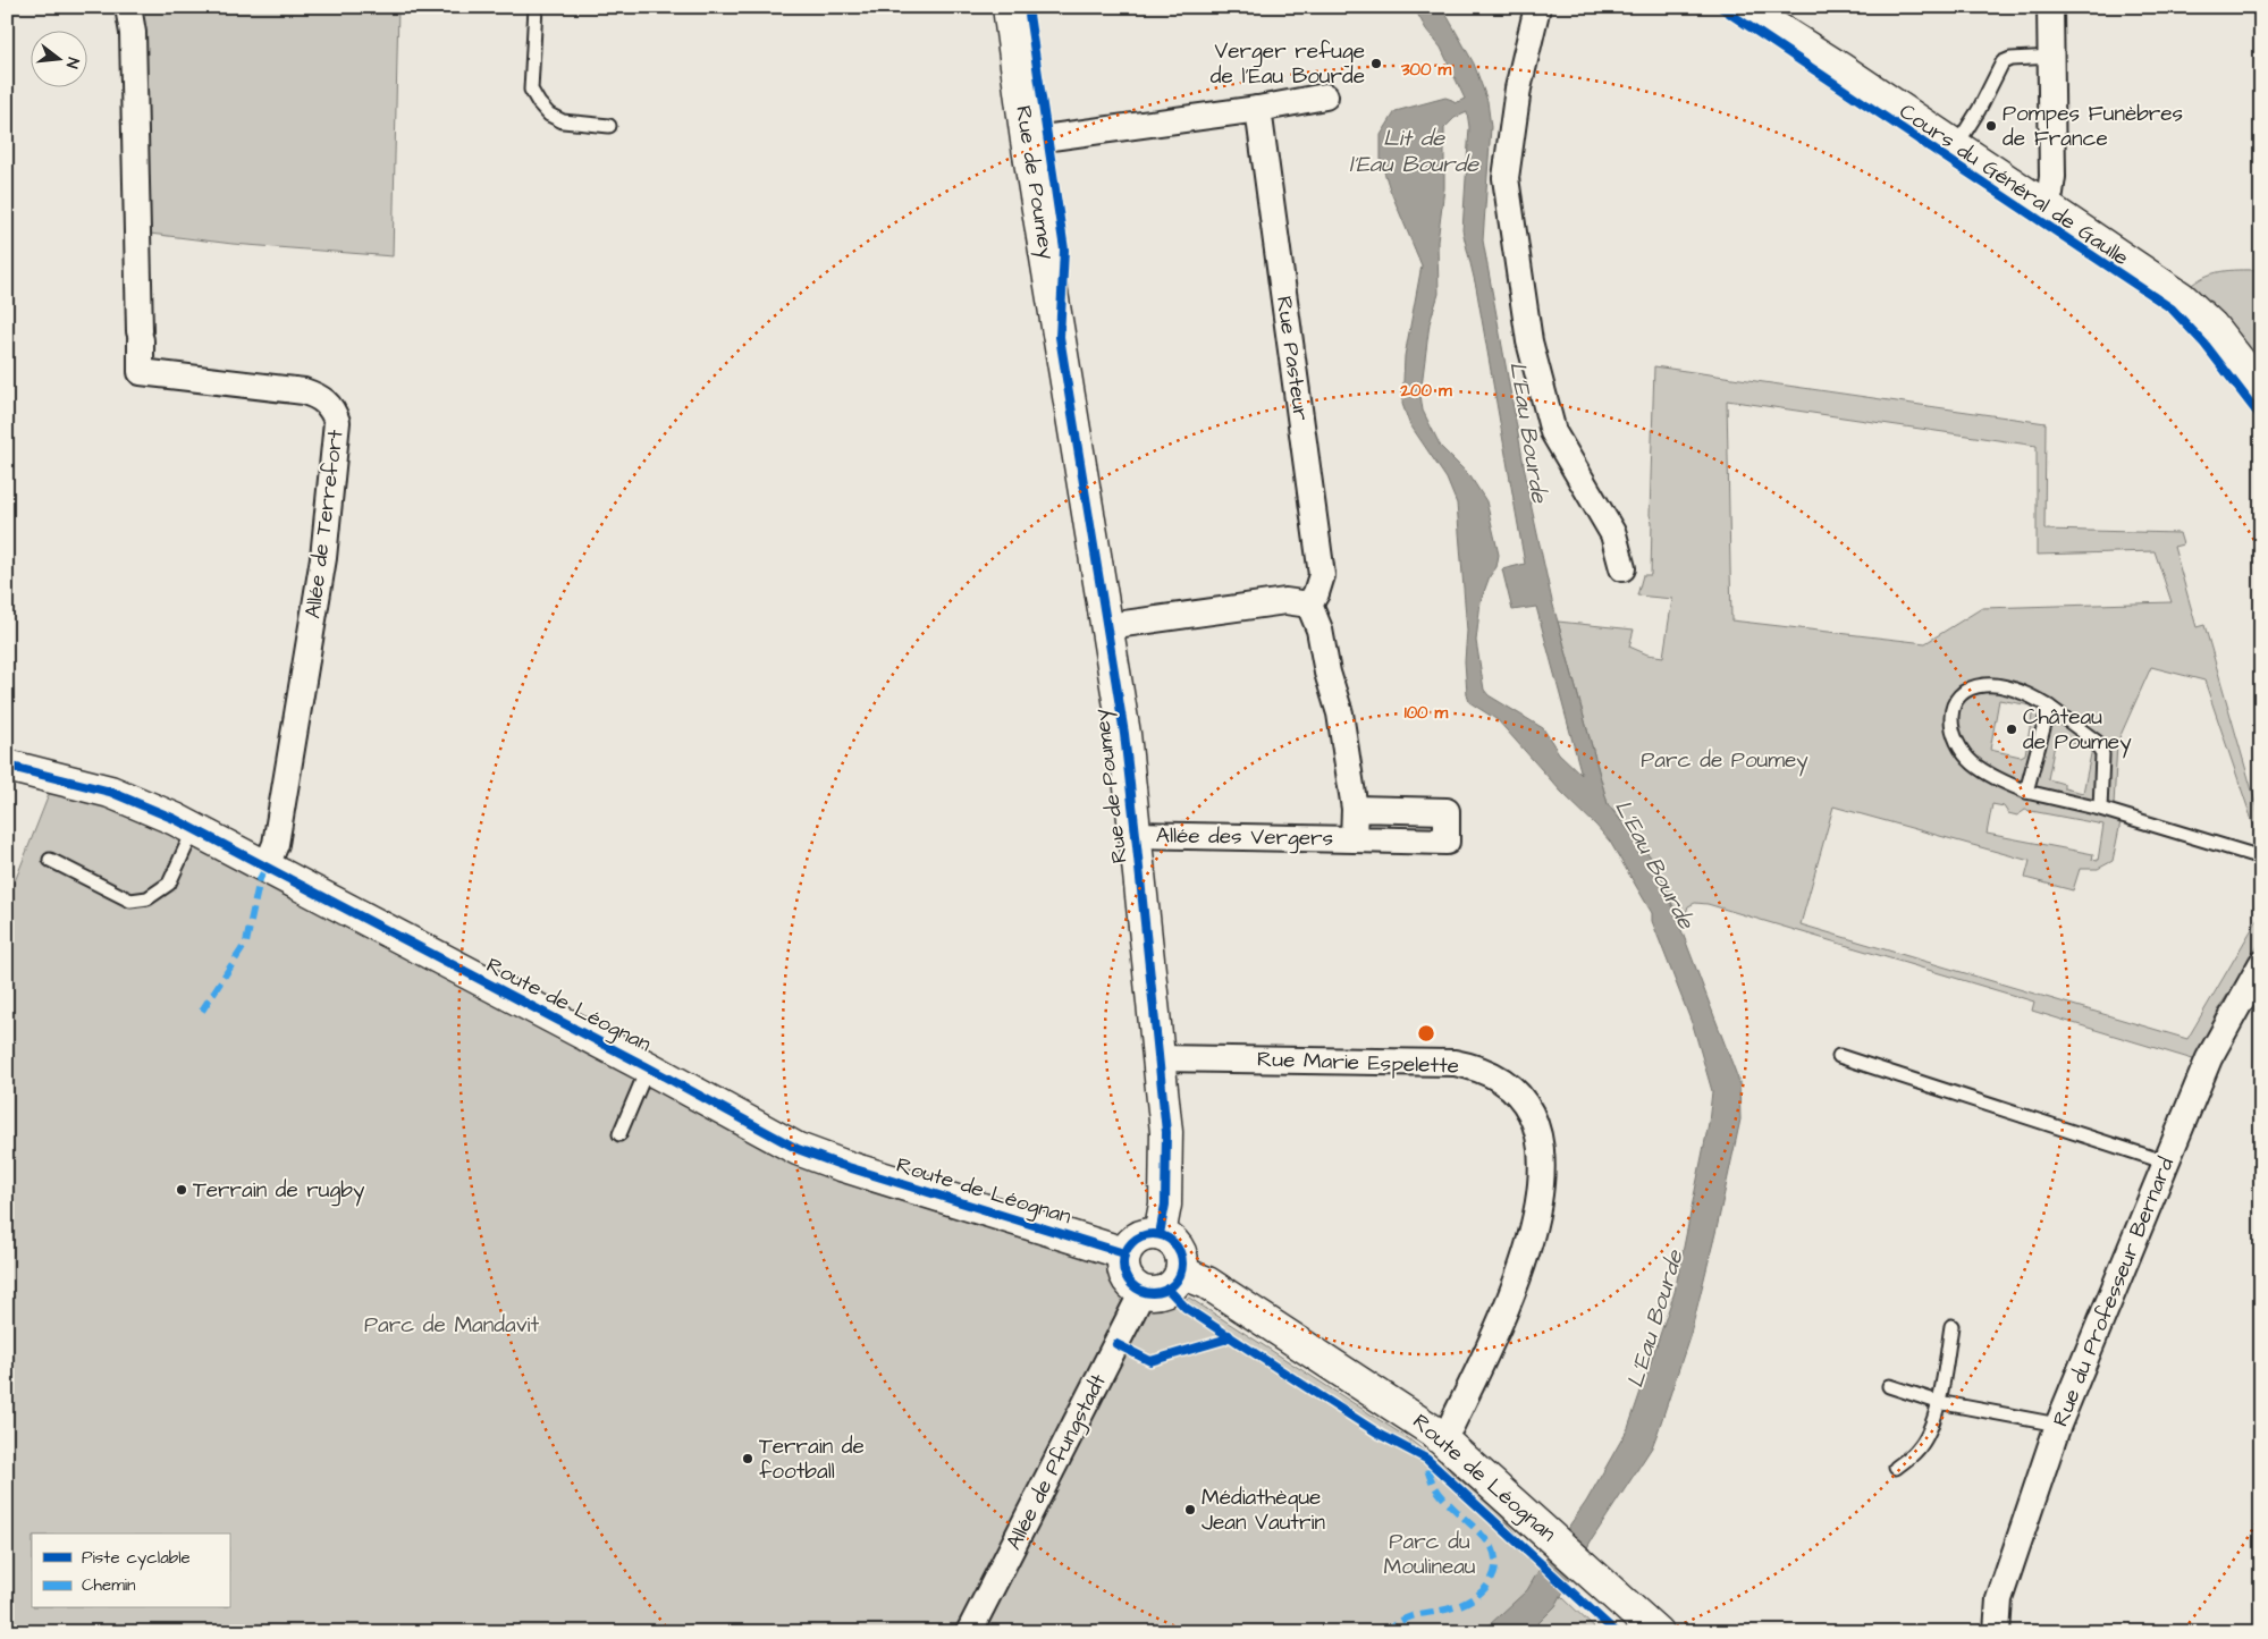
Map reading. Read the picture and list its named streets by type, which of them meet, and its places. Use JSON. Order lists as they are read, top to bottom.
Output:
{
  "streets": {
    "street": [
      "Rue de Poumey",
      "Cours du Général de Gaulle",
      "Rue Pasteur",
      "Allée de Terrefort",
      "Allée des Vergers",
      "Route de Léognan",
      "Rue Marie Espelette",
      "Rue du Professeur Bernard",
      "Allée de Pfungstadt"
    ]
  },
  "crossings": [
    ["Rue de Poumey", "Allée des Vergers"],
    ["Rue de Poumey", "Route de Léognan"],
    ["Rue de Poumey", "Rue Marie Espelette"],
    ["Rue de Poumey", "Allée de Pfungstadt"],
    ["Allée de Terrefort", "Route de Léognan"],
    ["Route de Léognan", "Rue Marie Espelette"],
    ["Route de Léognan", "Allée de Pfungstadt"]
  ],
  "water": ["Lit de l'Eau Bourde", "L'Eau Bourde"],
  "parks": ["Parc de Poumey", "Parc de Mandavit", "Parc du Moulineau"],
  "places": [
    "Verger refuge de l'Eau Bourde",
    "Pompes Funèbres de France",
    "Château de Poumey",
    "Terrain de rugby",
    "Terrain de football",
    "Médiathèque Jean Vautrin"
  ],
  "legend": ["Piste cyclable", "Chemin"],
  "north": "right",
  "rings": ["300 m", "200 m", "100 m"]
}
